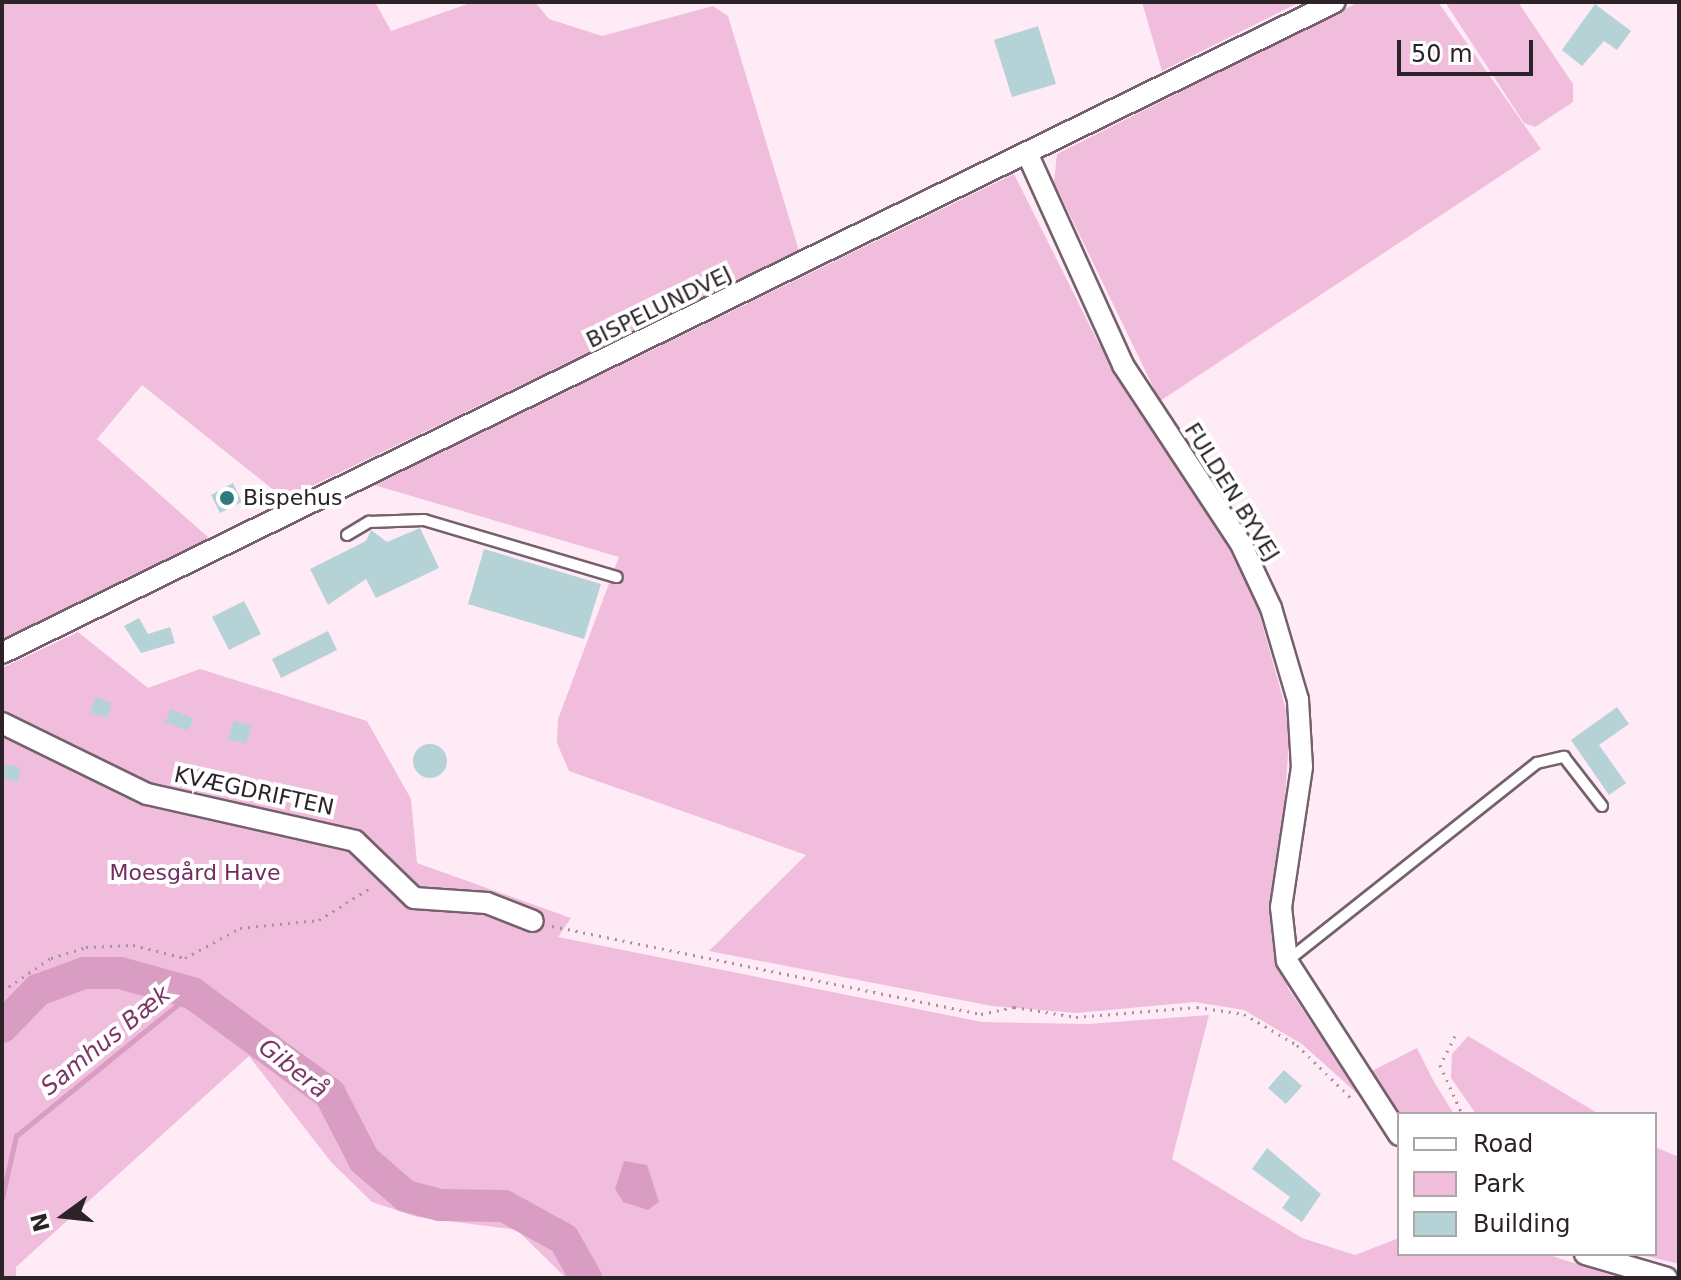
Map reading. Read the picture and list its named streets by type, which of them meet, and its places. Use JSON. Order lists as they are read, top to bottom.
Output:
{
  "streets": {
    "street": ["BISPELUNDVEJ", "FULDEN BYVEJ", "KVÆGDRIFTEN"]
  },
  "crossings": [
    ["BISPELUNDVEJ", "FULDEN BYVEJ"]
  ],
  "water": ["Samhus Bæk", "Giberå"],
  "parks": ["Moesgård Have"],
  "places": ["Bispehus"],
  "legend": ["Road", "Park", "Building"],
  "scale_bar": "50 m",
  "north": "left"
}
